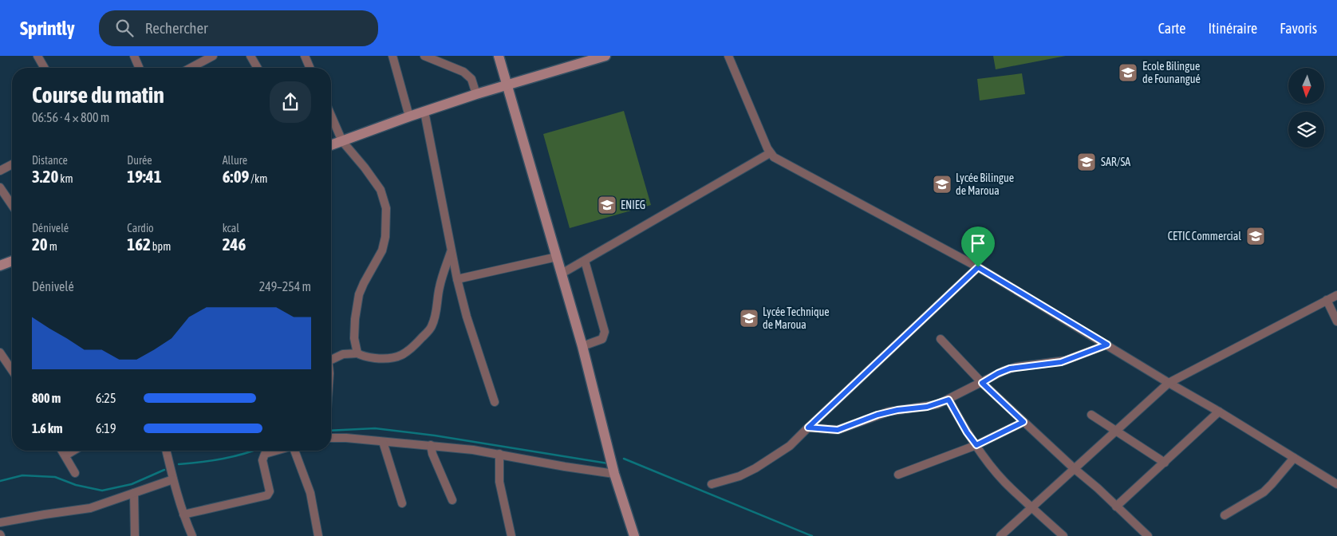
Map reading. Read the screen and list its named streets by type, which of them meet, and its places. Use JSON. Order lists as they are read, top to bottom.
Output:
{
  "places": {
    "school or university": [
      "Ecole Bilingue de Founangué",
      "SAR/SA",
      "Lycée Bilingue de Maroua",
      "ENIEG",
      "CETIC Commercial",
      "Lycée Technique de Maroua"
    ]
  },
  "north": "bottom",
  "page": {
    "header": "Sprintly",
    "search": "Rechercher",
    "nav": ["Carte", "Itinéraire", "Favoris"],
    "heading": ["Course du matin", "06:56 · 4 × 800 m"],
    "stats": [
      ["Distance", "3.20 km"],
      ["Durée", "19:41"],
      ["Allure", "6:09 /km"],
      ["Dénivelé", "20 m"],
      ["Cardio", "162 bpm"],
      ["kcal", "246"]
    ],
    "chart": ["Dénivelé", "249–254 m"],
    "list": [
      {
        "name": "800 m",
        "note": "6:25"
      },
      {
        "name": "1.6 km",
        "note": "6:19"
      }
    ]
  }
}
